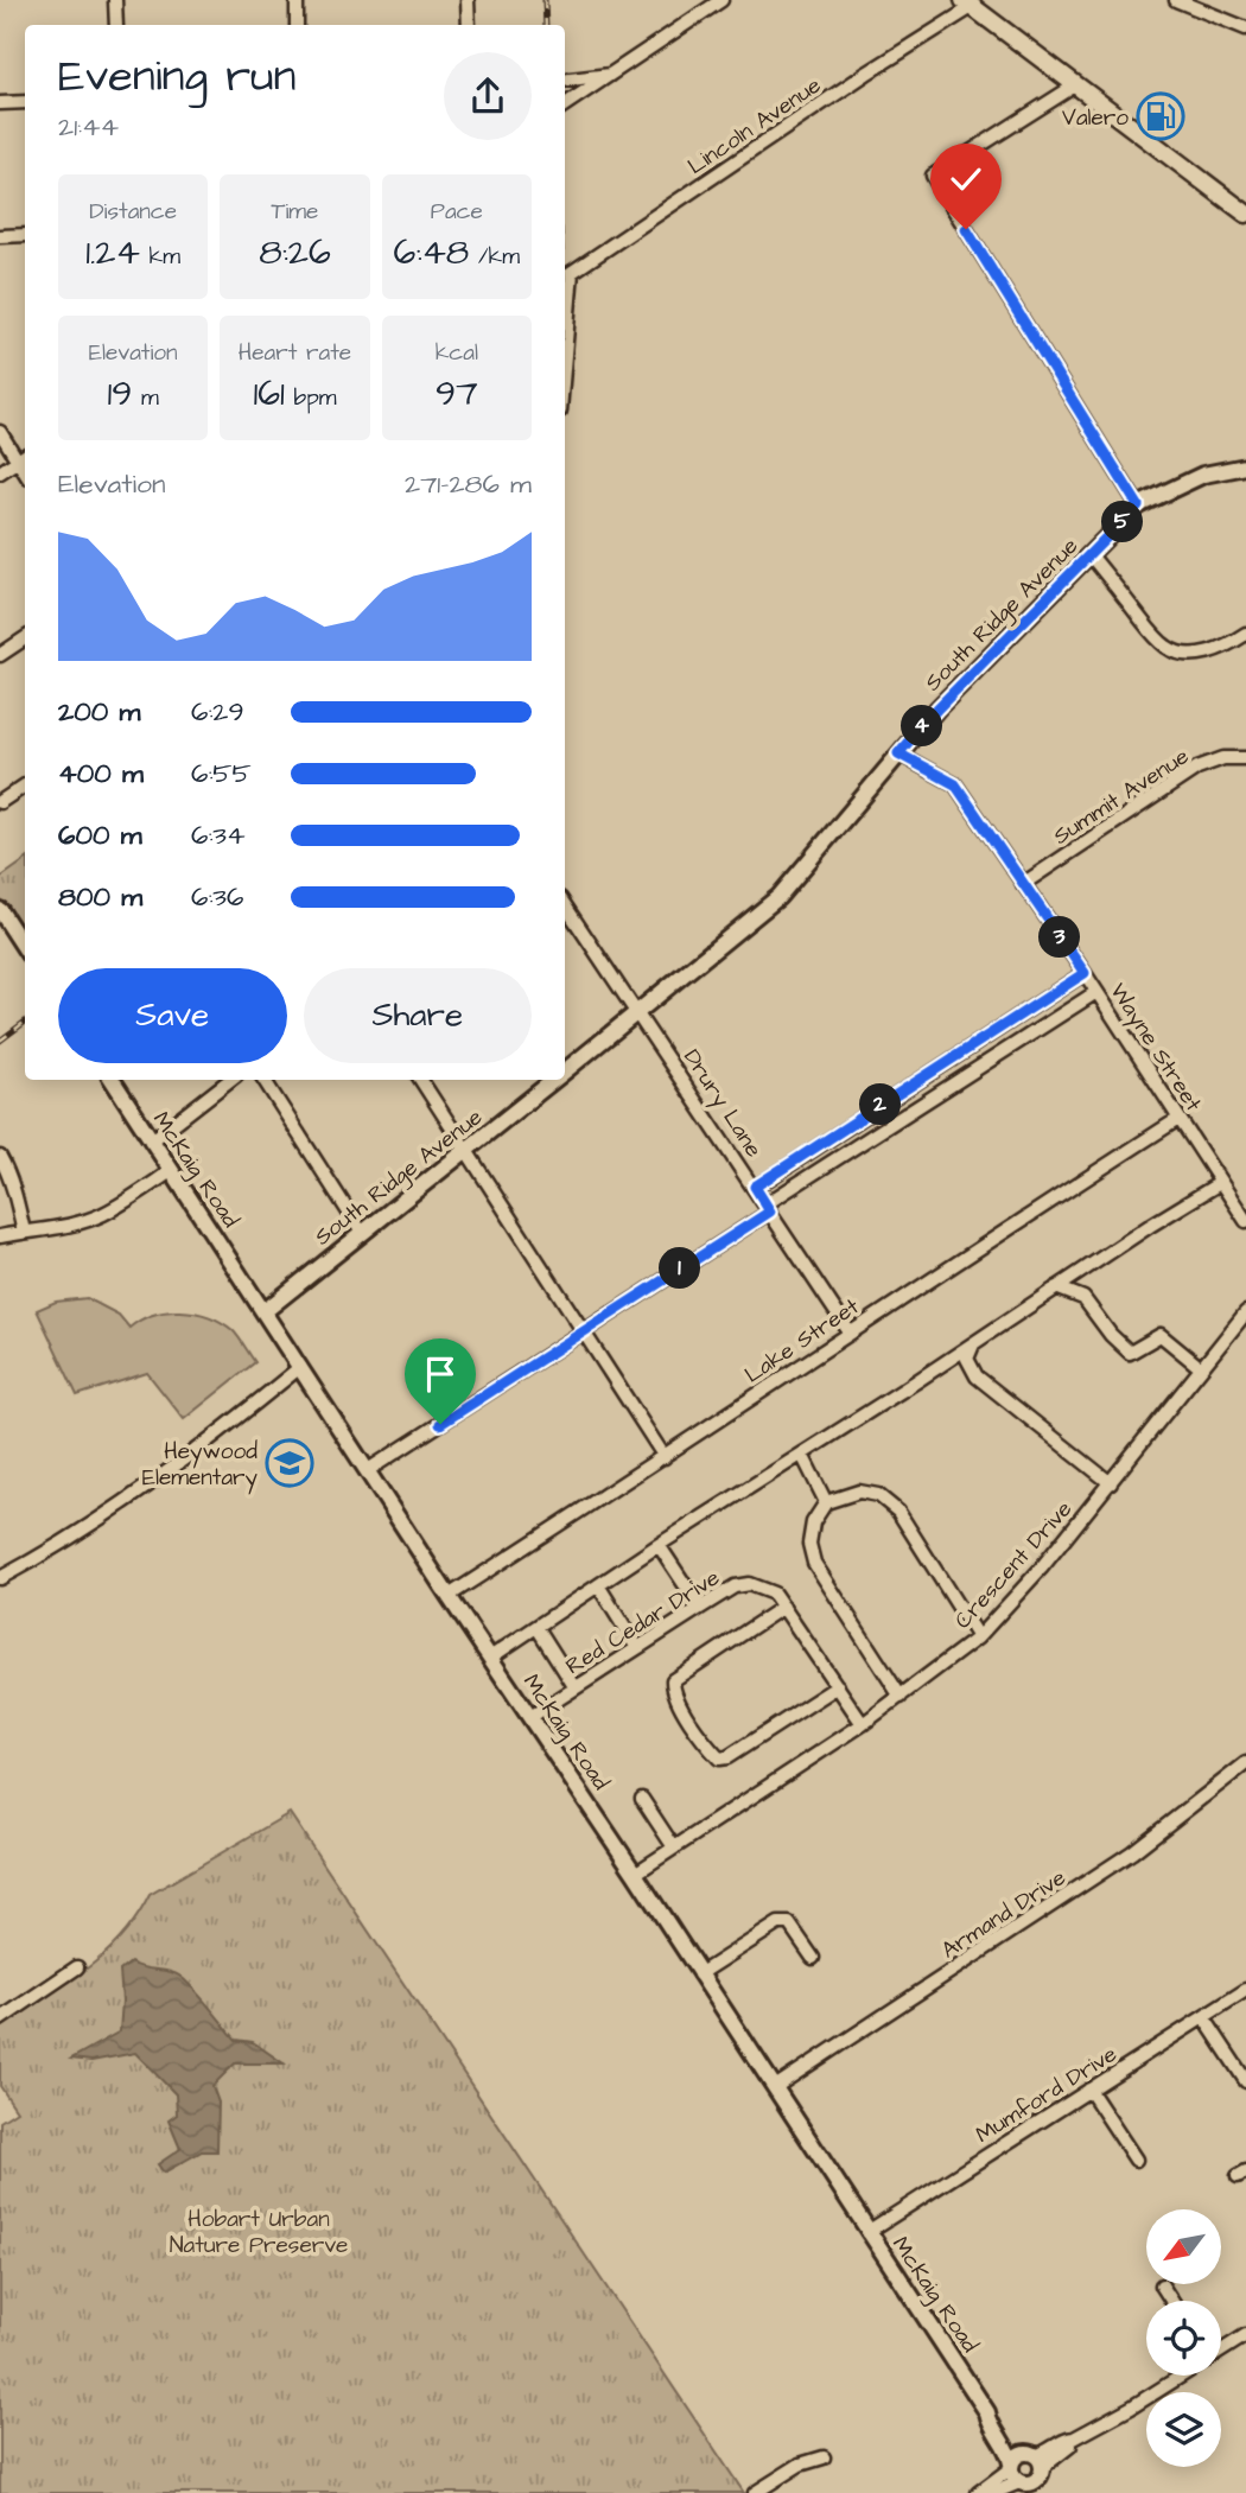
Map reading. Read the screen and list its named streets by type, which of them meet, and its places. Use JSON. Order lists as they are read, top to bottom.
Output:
{
  "streets": {
    "street": [
      "Lincoln Avenue",
      "South Ridge Avenue",
      "Summit Avenue",
      "Wayne Street",
      "Drury Lane",
      "McKaig Road",
      "Lake Street",
      "Crescent Drive",
      "Red Cedar Drive",
      "Armand Drive",
      "Mumford Drive"
    ]
  },
  "crossings": [
    ["South Ridge Avenue", "Wayne Street"],
    ["South Ridge Avenue", "Drury Lane"],
    ["South Ridge Avenue", "McKaig Road"],
    ["Summit Avenue", "Wayne Street"],
    ["Wayne Street", "Lake Street"],
    ["Drury Lane", "Lake Street"],
    ["McKaig Road", "Lake Street"],
    ["McKaig Road", "Crescent Drive"],
    ["McKaig Road", "Red Cedar Drive"],
    ["McKaig Road", "Armand Drive"],
    ["McKaig Road", "Mumford Drive"],
    ["Crescent Drive", "Red Cedar Drive"]
  ],
  "parks": ["Hobart Urban Nature Preserve"],
  "places": {
    "fuel station": ["Valero"],
    "school or university": ["Heywood Elementary"]
  },
  "north": "bottom left",
  "page": {
    "heading": ["Evening run", "21:44"],
    "stats": [
      ["Distance", "1.24 km"],
      ["Time", "8:26"],
      ["Pace", "6:48 /km"],
      ["Elevation", "19 m"],
      ["Heart rate", "161 bpm"],
      ["kcal", "97"]
    ],
    "chart": ["Elevation", "271–286 m"],
    "pins": [
      "5",
      "4",
      "3",
      "2",
      "1"
    ],
    "list": [
      {
        "name": "200 m",
        "note": "6:29"
      },
      {
        "name": "400 m",
        "note": "6:55"
      },
      {
        "name": "600 m",
        "note": "6:34"
      },
      {
        "name": "800 m",
        "note": "6:36"
      }
    ],
    "buttons": ["Save", "Share"]
  }
}
